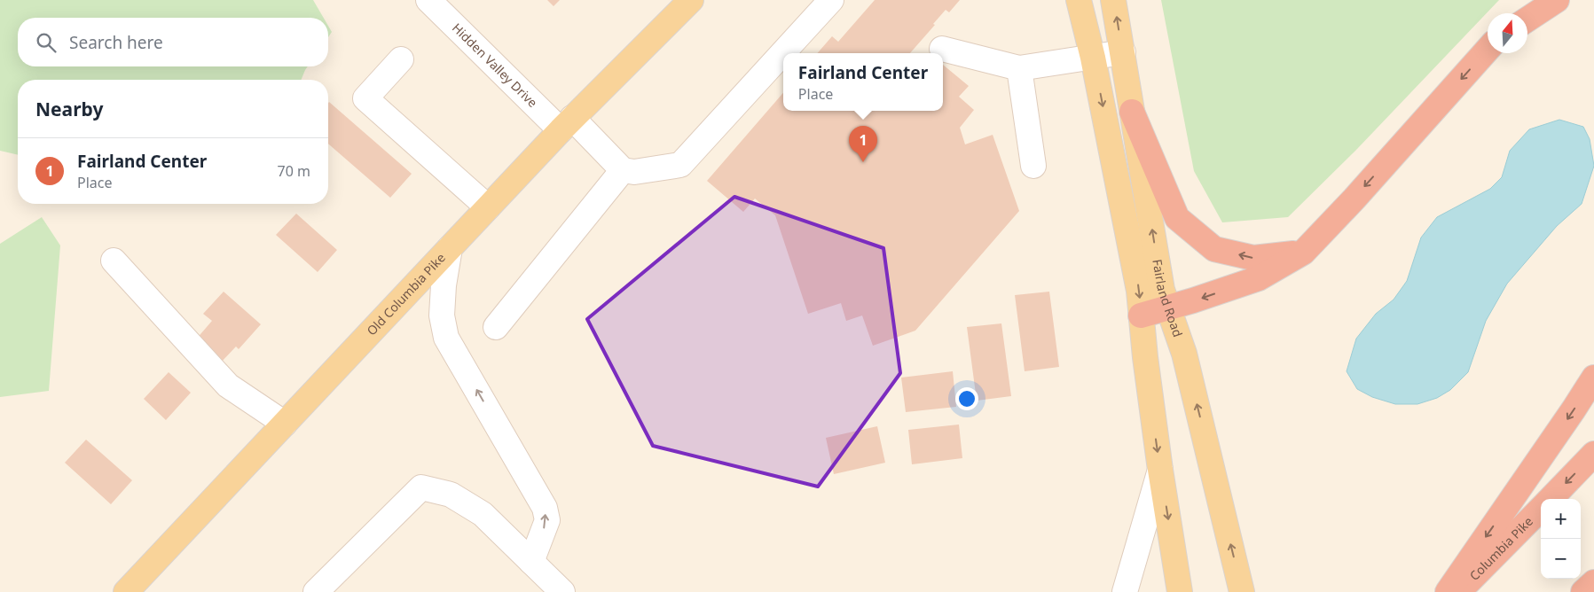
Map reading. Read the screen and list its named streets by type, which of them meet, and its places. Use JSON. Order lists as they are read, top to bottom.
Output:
{
  "streets": {
    "highway": ["Columbia Pike"],
    "main road": ["Old Columbia Pike", "Fairland Road"],
    "street": ["Hidden Valley Drive"]
  },
  "crossings": [
    ["Hidden Valley Drive", "Old Columbia Pike"]
  ],
  "north": "top",
  "page": {
    "search": "Search here",
    "popup": ["Fairland Center", "Place"],
    "heading": "Nearby",
    "pins": "1",
    "list": [
      {
        "mark": "1",
        "name": "Fairland Center",
        "note": "Place",
        "value": "70 m"
      }
    ],
    "map_buttons": ["+", "−"]
  }
}
